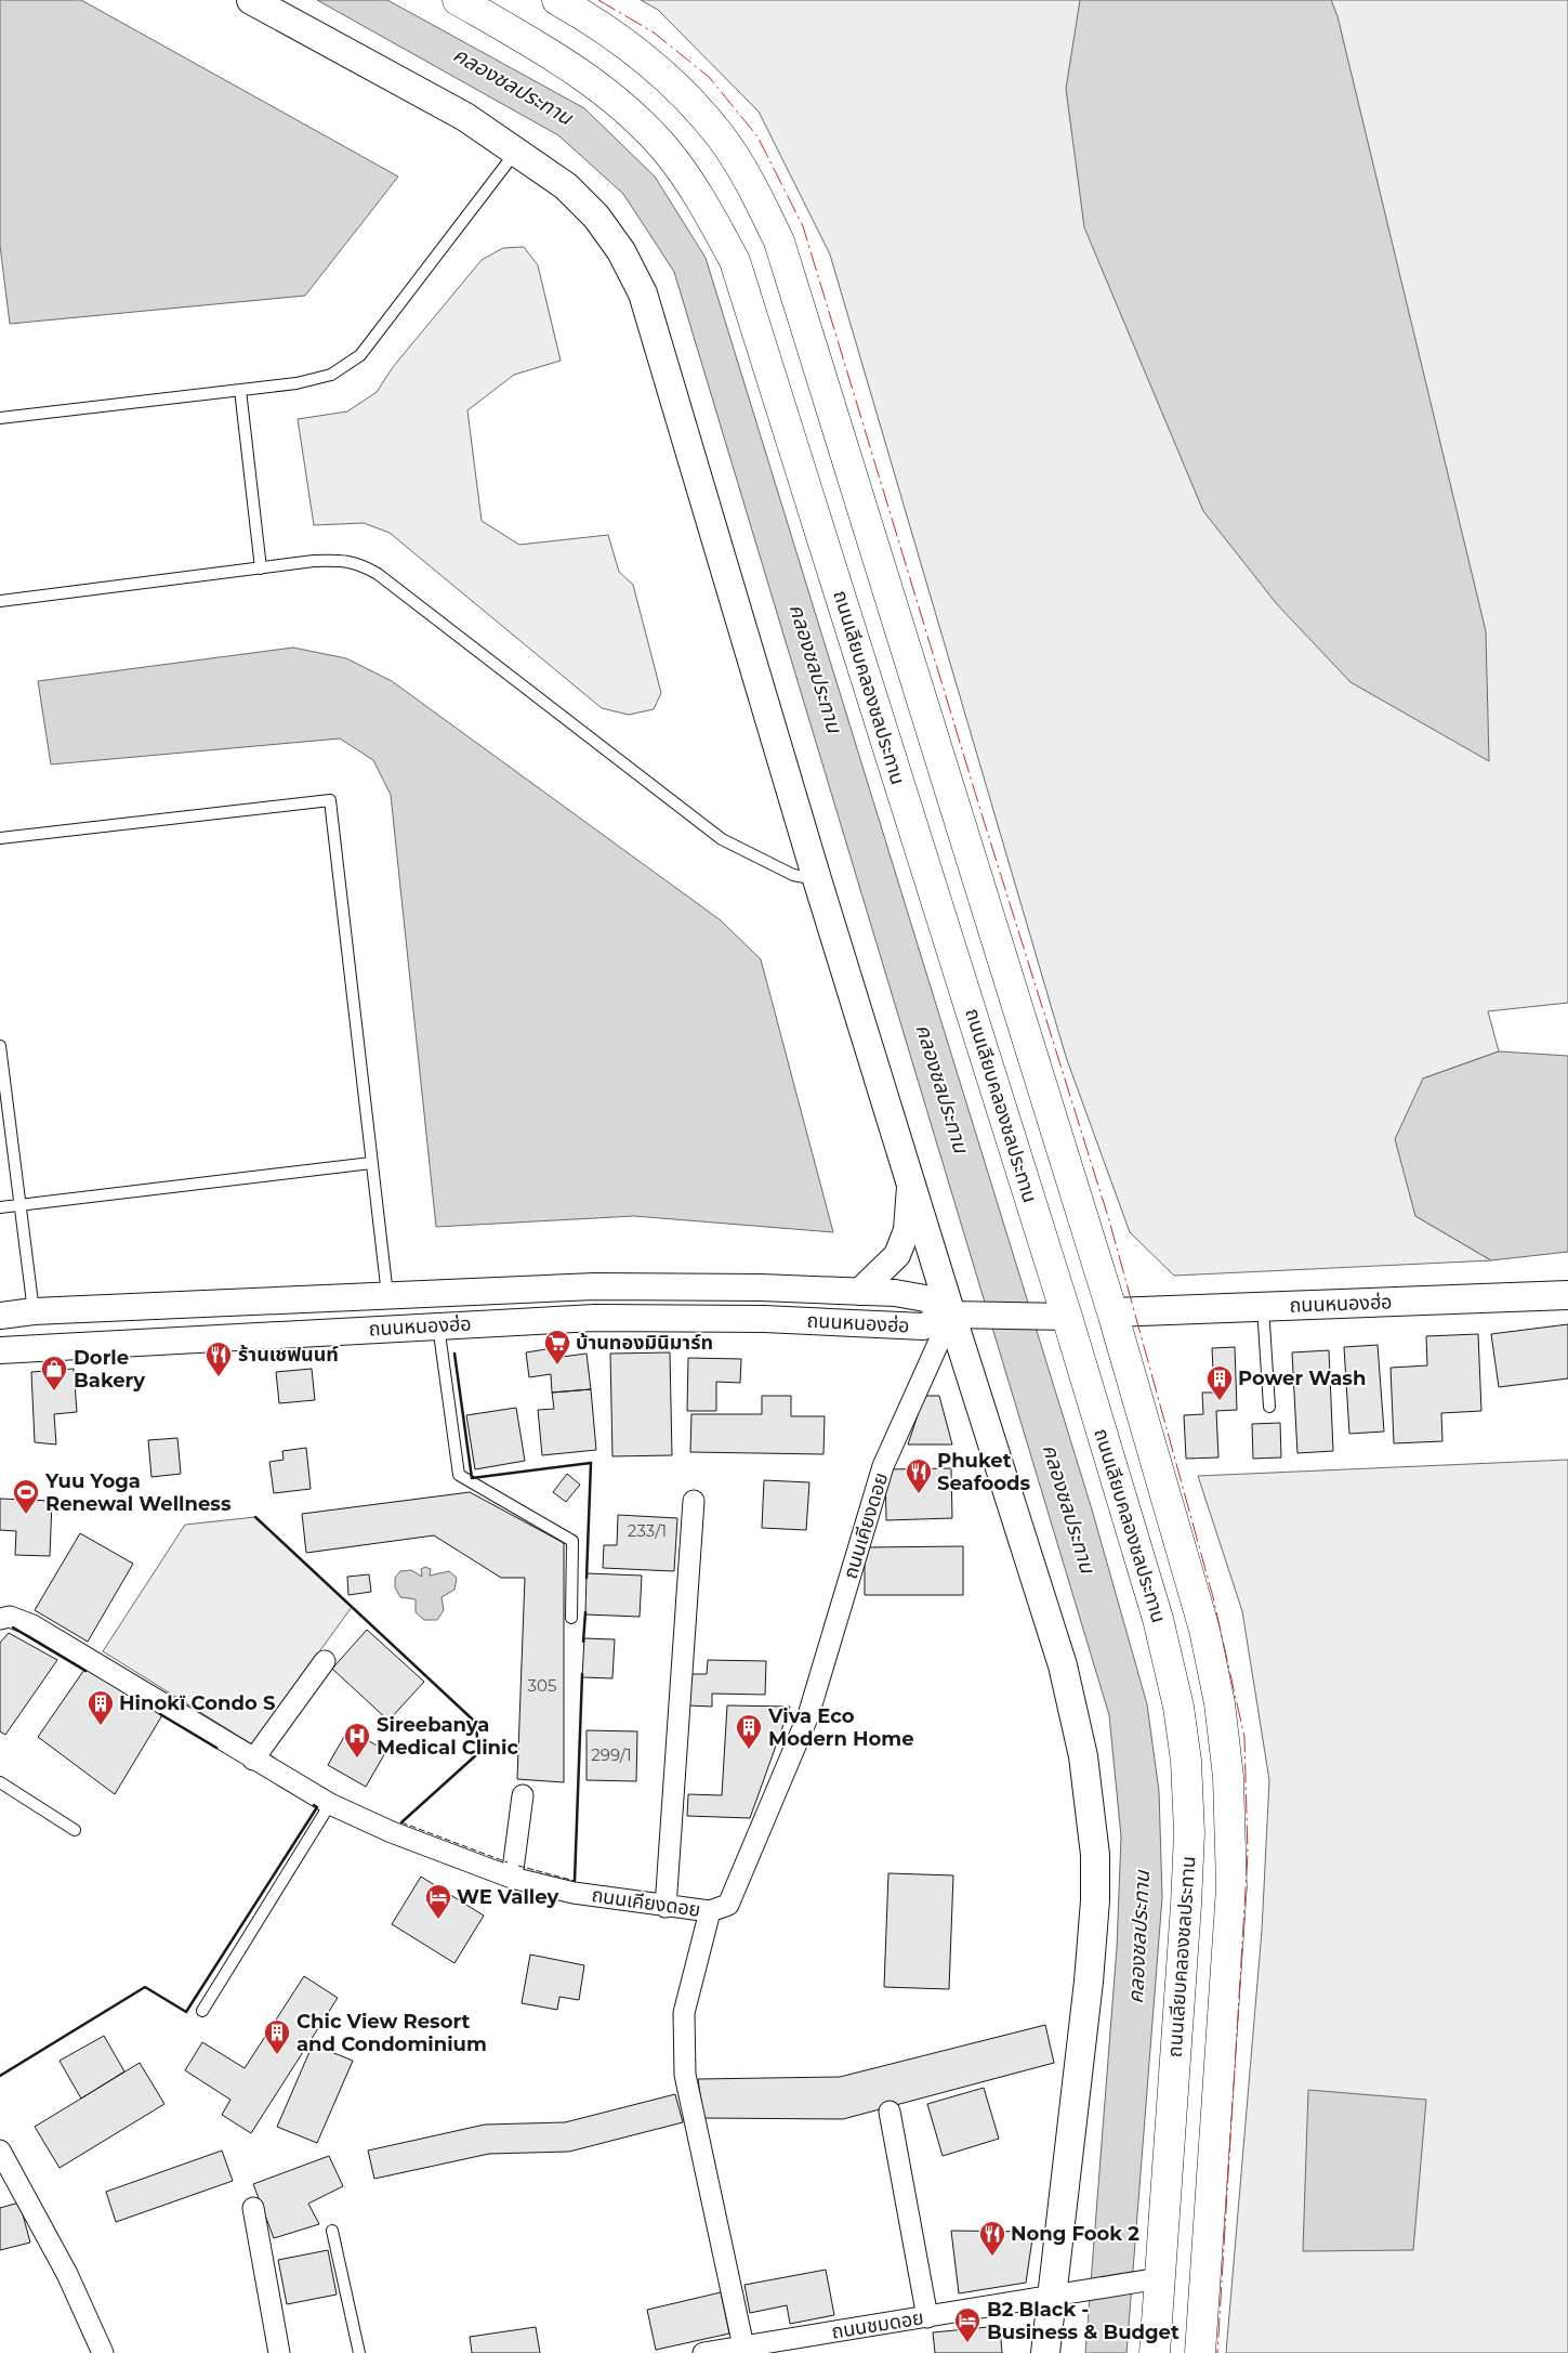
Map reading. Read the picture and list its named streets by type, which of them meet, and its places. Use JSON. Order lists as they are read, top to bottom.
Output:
{
  "streets": {
    "main road": ["ถนนเลียบคลองชลประทาน", "ถนนหนองฮ่อ"],
    "street": ["ถนนเคียงดอย", "ถนนชมดอย"]
  },
  "crossings": [
    ["ถนนเลียบคลองชลประทาน", "ถนนชมดอย"],
    ["ถนนหนองฮ่อ", "ถนนเคียงดอย"]
  ],
  "water": ["คลองชลประทาน"],
  "places": {
    "supermarket": ["บ้านทองมินิมาร์ท"],
    "restaurant": ["ร้านเชฟนนท์", "Phuket Seafoods", "Nong Fook 2"],
    "shop": ["Dorle Bakery"],
    "building": [
      "Power Wash",
      "Hinokï Condo S",
      "Viva Eco Modern Home",
      "Chic View Resort and Condominium"
    ],
    "sports": ["Yuu Yoga Renewal Wellness"],
    "hospital": ["Sireebanya Medical Clinic"],
    "hotel": ["WE Valley", "B2 Black - Business & Budget"]
  },
  "house_numbers": ["233/1", "305", "299/1"]
}
